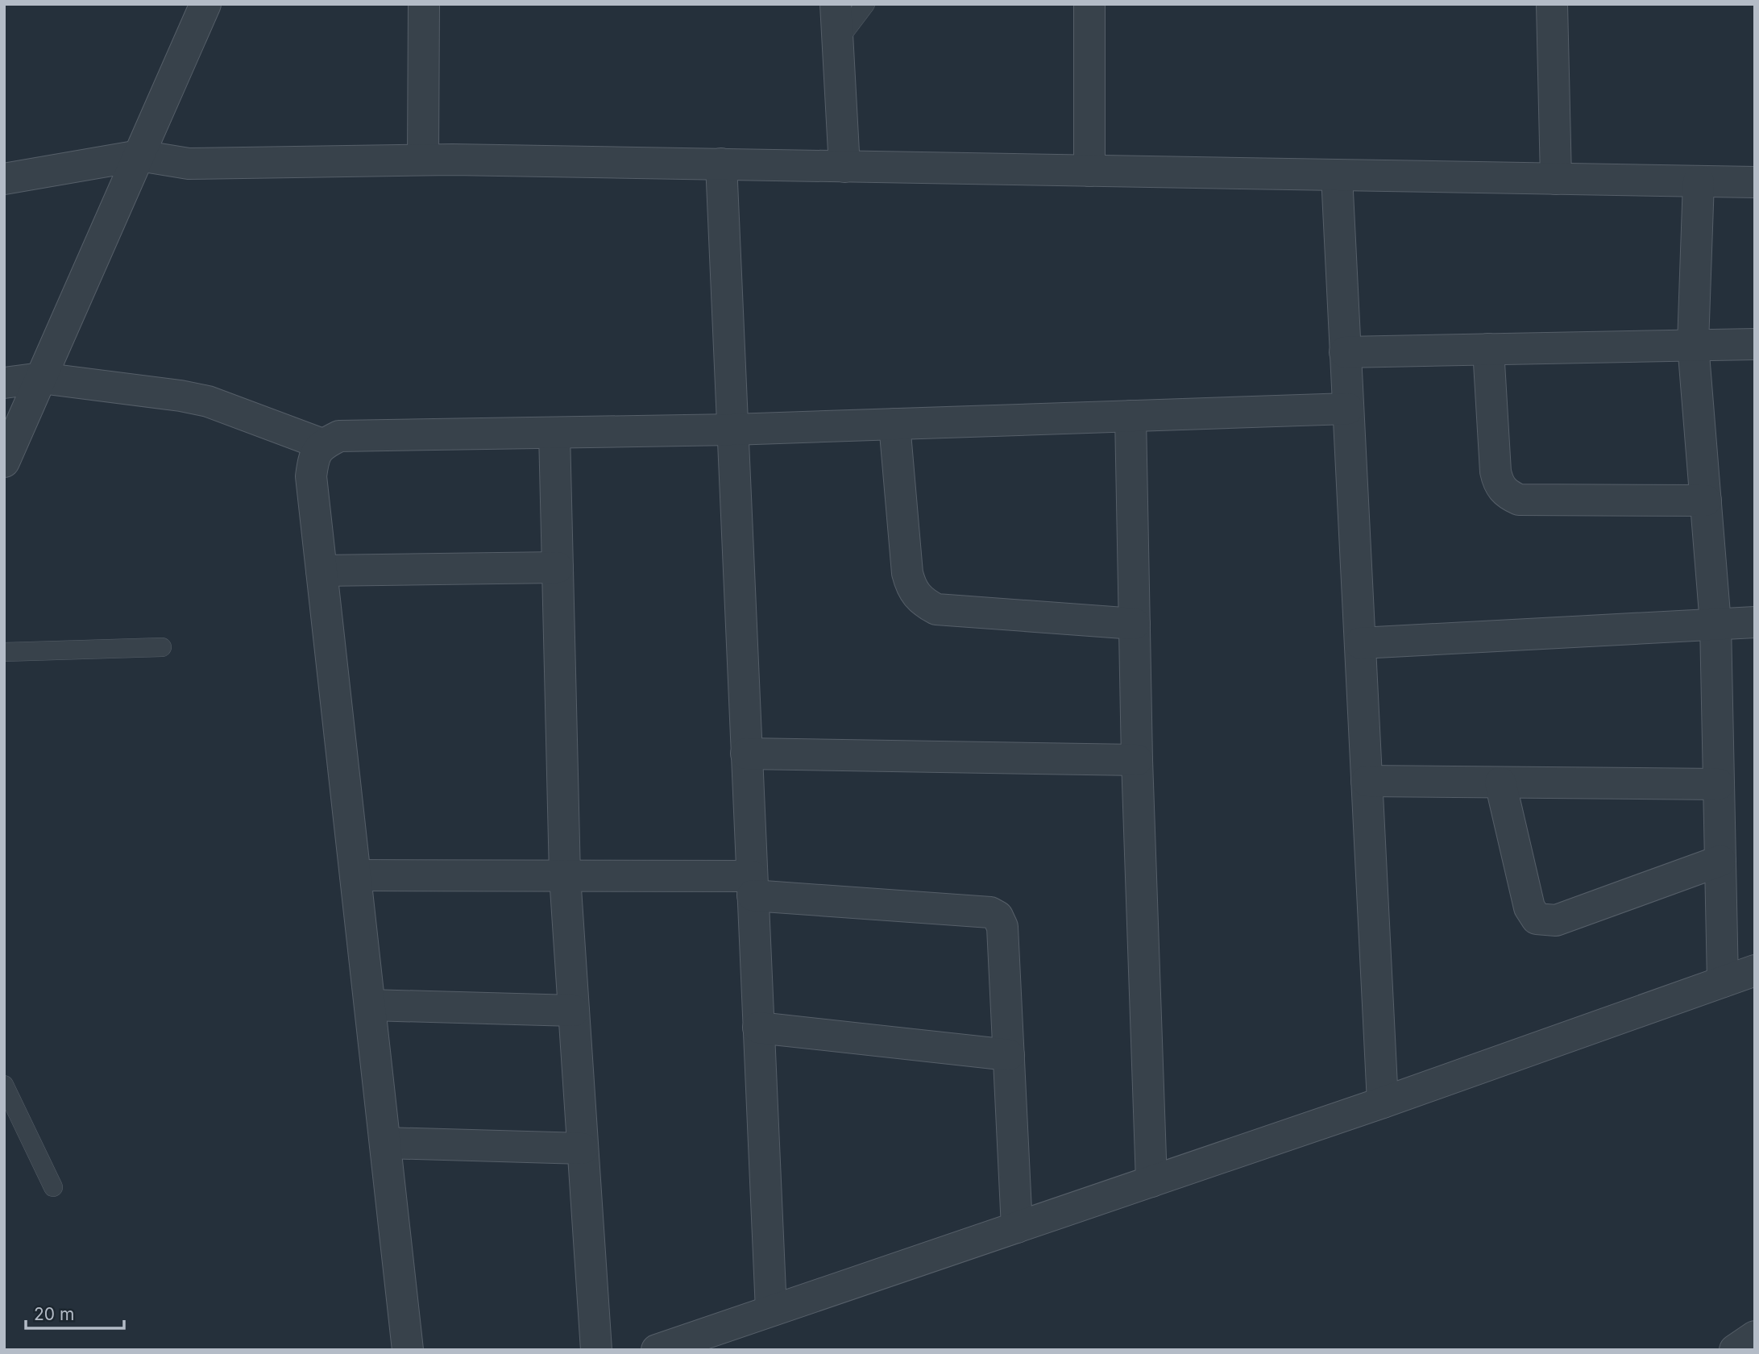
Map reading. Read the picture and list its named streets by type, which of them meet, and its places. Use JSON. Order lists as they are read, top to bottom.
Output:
{
  "scale_bar": "20 m"
}
